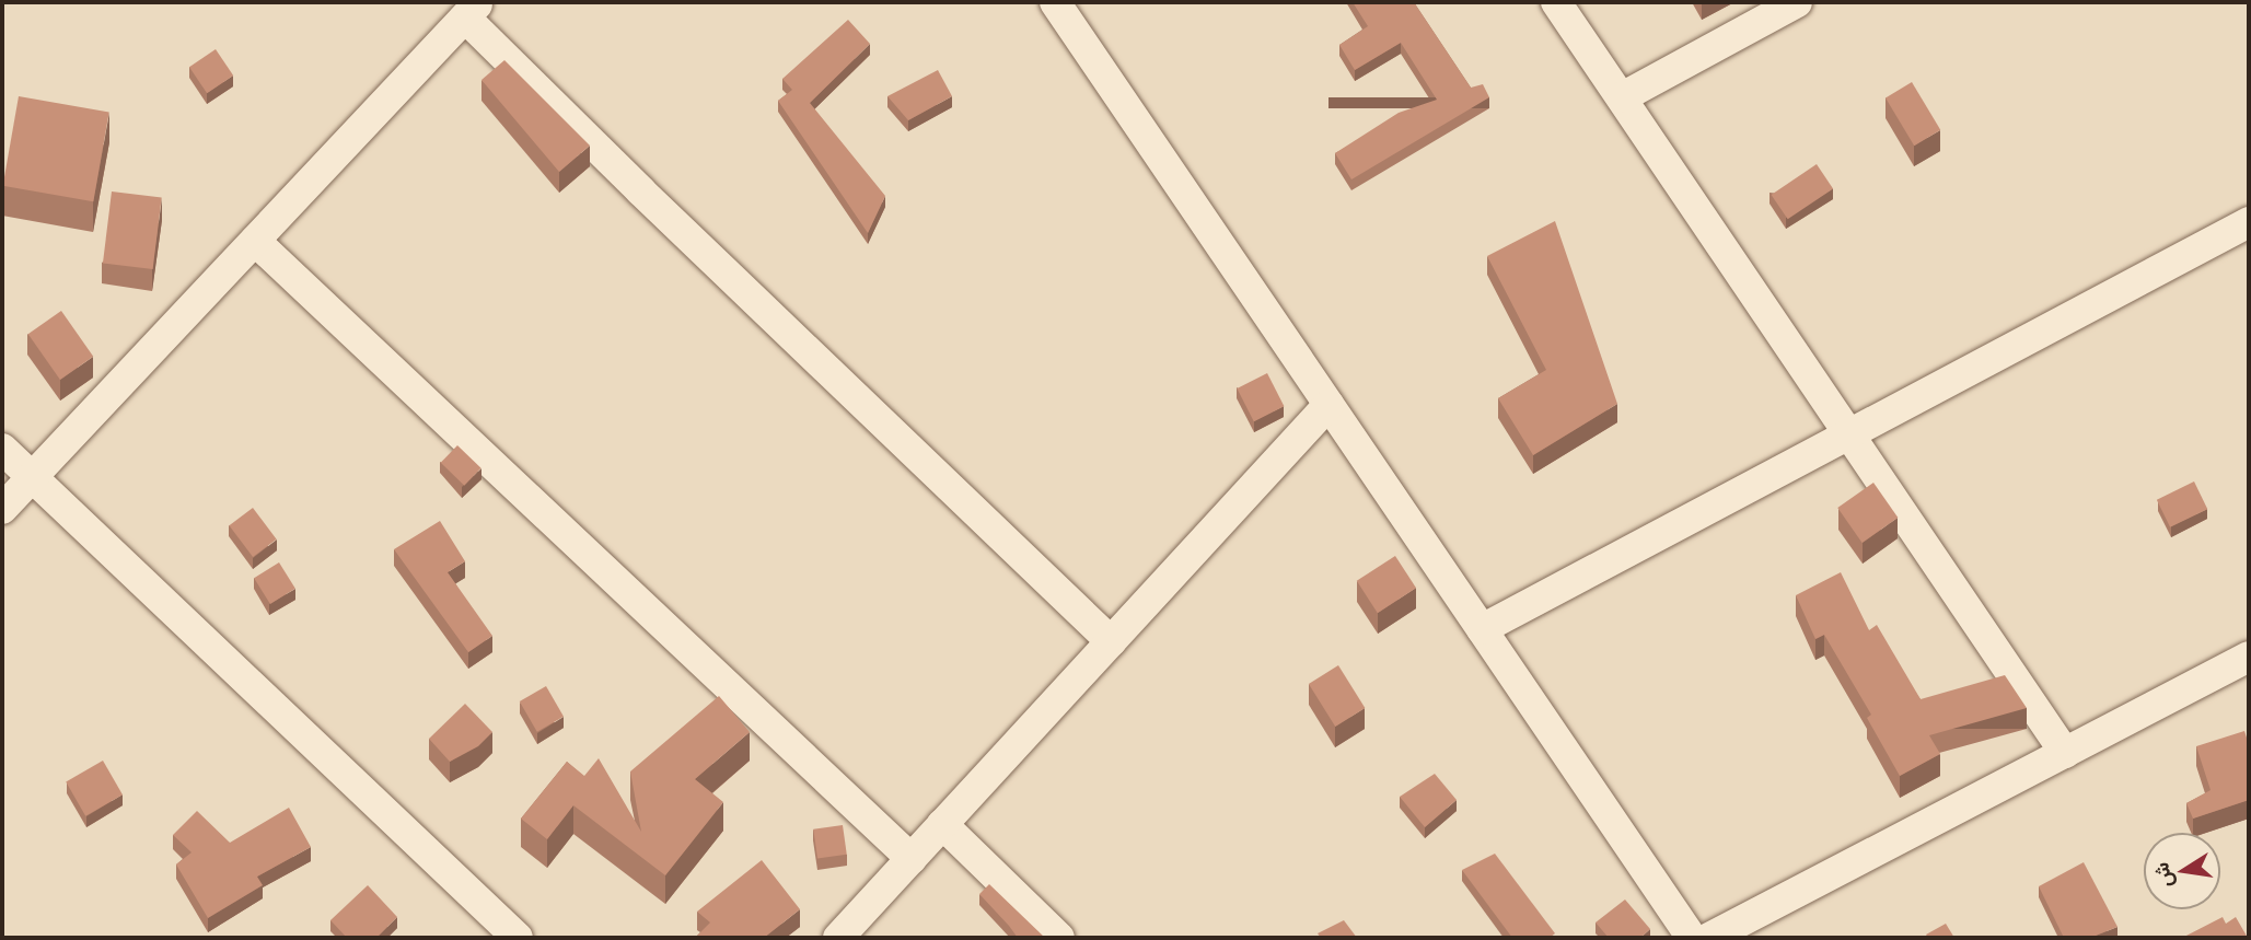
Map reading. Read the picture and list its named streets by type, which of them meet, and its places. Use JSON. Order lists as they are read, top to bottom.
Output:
{
  "north": "left"
}
